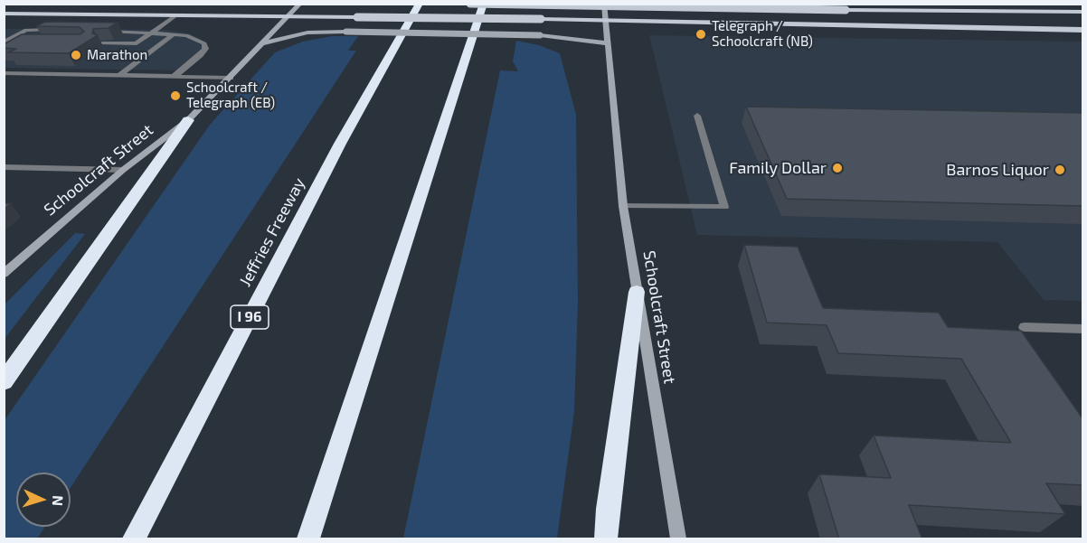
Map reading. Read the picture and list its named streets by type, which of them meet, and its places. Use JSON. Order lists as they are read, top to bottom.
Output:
{
  "streets": {
    "highway": ["Jeffries Freeway", "I 96"],
    "main road": ["Schoolcraft Street"]
  },
  "places": [
    "Telegraph / Schoolcraft (NB)",
    "Marathon",
    "Schoolcraft / Telegraph (EB)",
    "Family Dollar",
    "Barnos Liquor"
  ],
  "north": "right"
}
